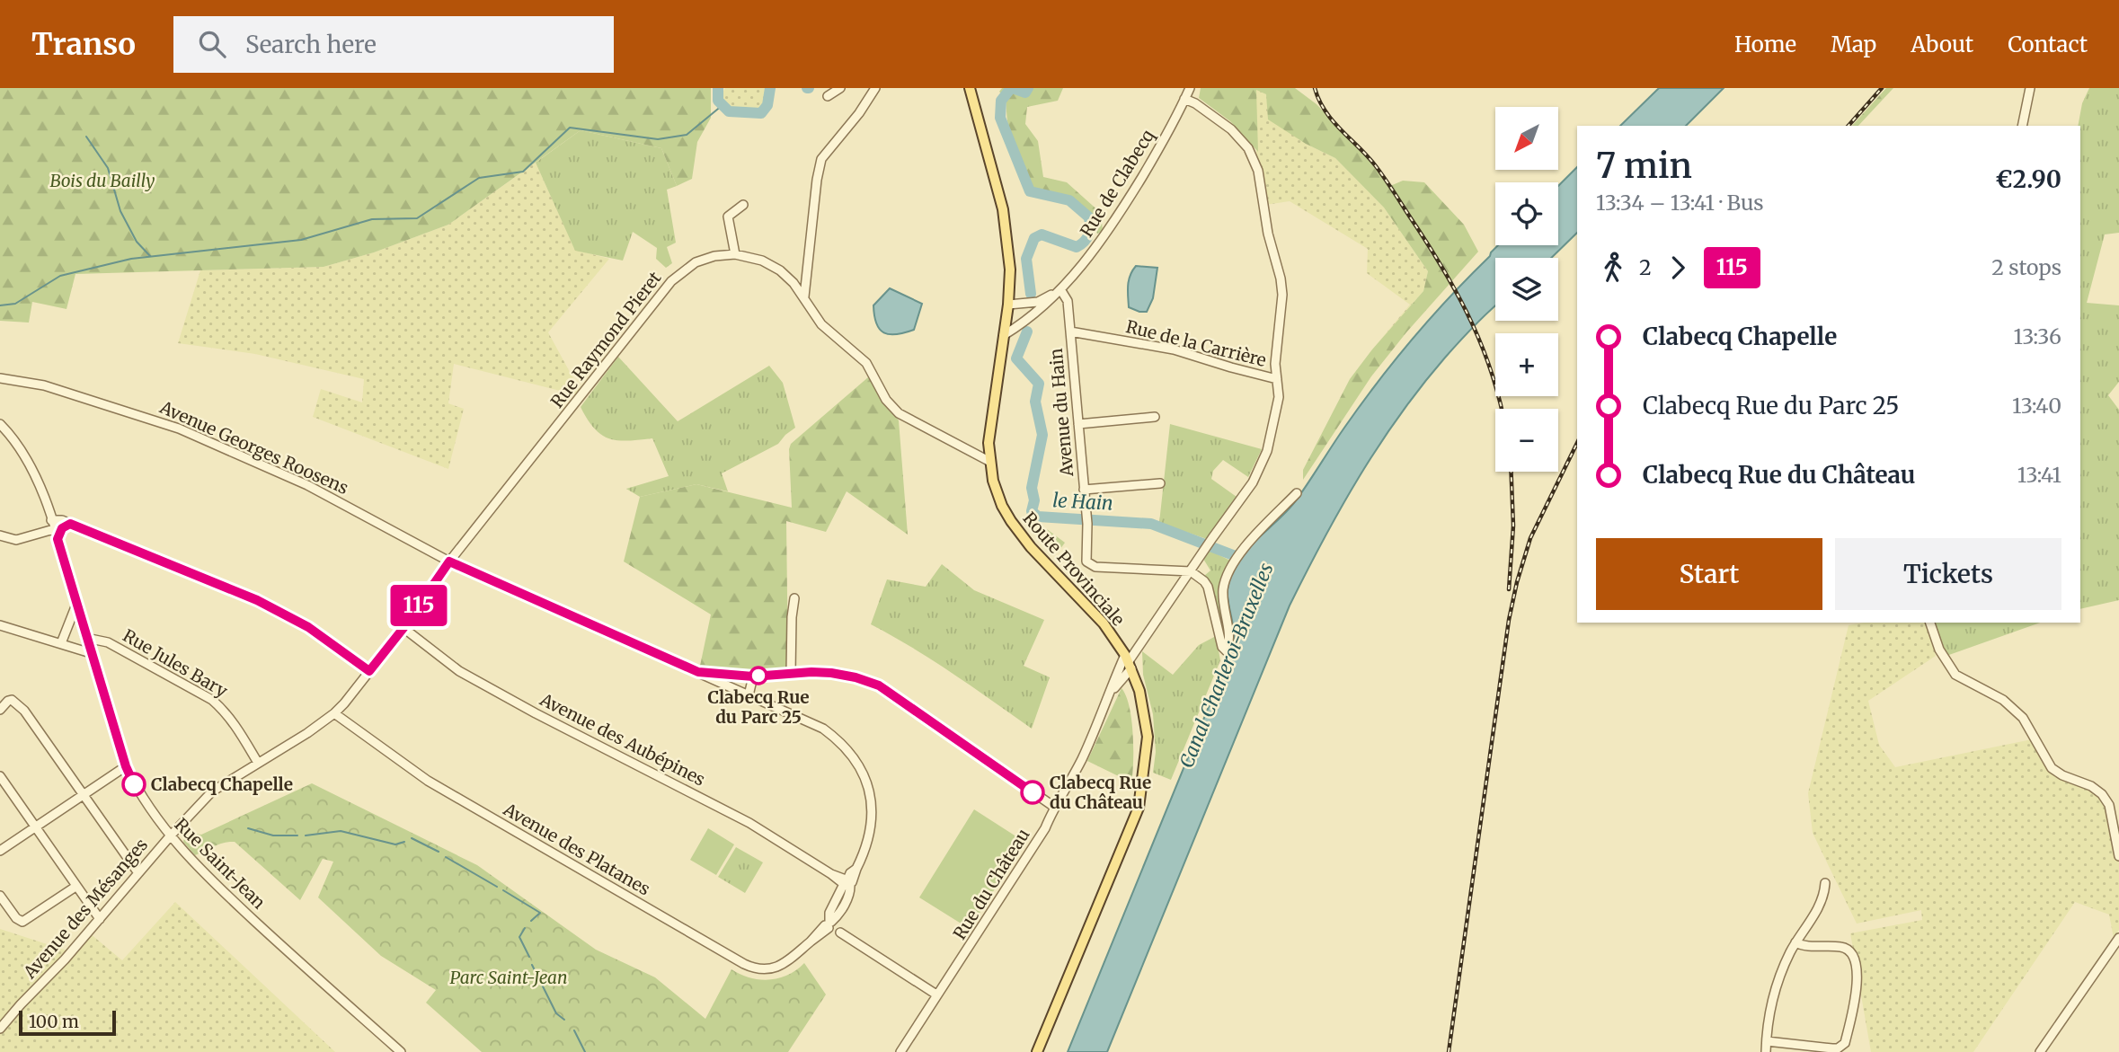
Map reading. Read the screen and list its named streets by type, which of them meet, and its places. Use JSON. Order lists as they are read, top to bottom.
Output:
{
  "streets": {
    "main road": ["Route Provinciale"],
    "street": [
      "Rue de Clabecq",
      "Rue Raymond Pieret",
      "Rue de la Carrière",
      "Avenue du Hain",
      "Avenue Georges Roosens",
      "Rue Jules Bary",
      "Avenue des Aubépines",
      "Avenue des Platanes",
      "Rue Saint-Jean",
      "Rue du Château",
      "Avenue des Mésanges"
    ]
  },
  "crossings": [
    ["Rue de Clabecq", "Avenue du Hain"],
    ["Rue de Clabecq", "Route Provinciale"],
    ["Rue de Clabecq", "Rue du Château"],
    ["Rue Raymond Pieret", "Avenue Georges Roosens"],
    ["Rue Raymond Pieret", "Route Provinciale"],
    ["Rue Raymond Pieret", "Avenue des Aubépines"],
    ["Rue Raymond Pieret", "Avenue des Platanes"],
    ["Rue Raymond Pieret", "Avenue des Mésanges"],
    ["Rue de la Carrière", "Avenue du Hain"],
    ["Rue de la Carrière", "Rue du Château"],
    ["Avenue du Hain", "Rue du Château"],
    ["Avenue Georges Roosens", "Avenue des Platanes"],
    ["Route Provinciale", "Rue du Château"],
    ["Rue Jules Bary", "Rue Saint-Jean"],
    ["Rue Jules Bary", "Avenue des Mésanges"],
    ["Avenue des Aubépines", "Avenue des Platanes"],
    ["Avenue des Platanes", "Avenue des Mésanges"],
    ["Rue Saint-Jean", "Avenue des Mésanges"]
  ],
  "water": ["le Hain", "Canal Charleroi-Bruxelles"],
  "parks": ["Bois du Bailly", "Parc Saint-Jean"],
  "places": ["Clabecq Rue du Parc 25", "Clabecq Chapelle", "Clabecq Rue du Château"],
  "lines": ["bus line 115"],
  "scale_bar": "100 m",
  "north": "bottom left",
  "page": {
    "header": "Transo",
    "search": "Search here",
    "nav": [
      "Home",
      "Map",
      "About",
      "Contact"
    ],
    "on_map": "115",
    "map_buttons": ["+", "−"],
    "heading": ["7 min", "13:34 – 13:41 · Bus", "€2.90"],
    "legs": ["2", "115", "2 stops"],
    "list": [
      {
        "name": "Clabecq Chapelle",
        "value": "13:36"
      },
      {
        "name": "Clabecq Rue du Parc 25",
        "value": "13:40"
      },
      {
        "name": "Clabecq Rue du Château",
        "value": "13:41"
      }
    ],
    "buttons": ["Start", "Tickets"],
    "scale": "100 m"
  }
}
